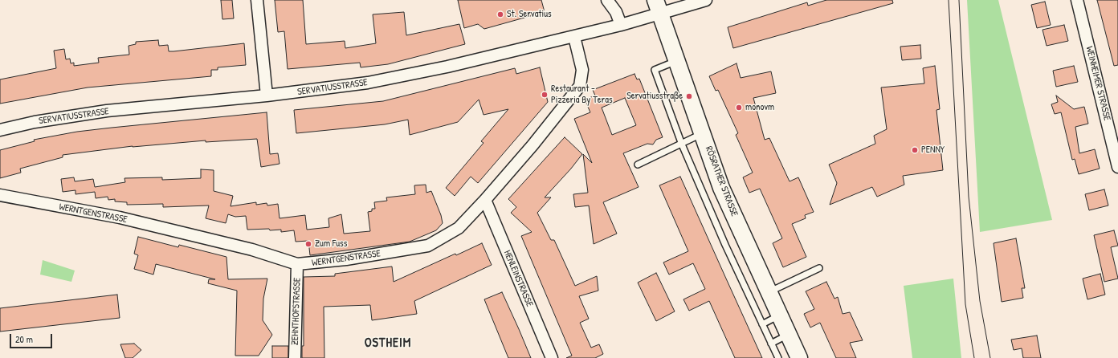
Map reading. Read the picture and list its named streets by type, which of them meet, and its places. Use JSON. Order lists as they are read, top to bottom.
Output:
{
  "streets": {
    "main road": ["RÖSRATHER STRASSE"],
    "street": [
      "WEINHEIMER STRASSE",
      "SERVATIUSSTRASSE",
      "WERNTGENSTRASSE",
      "HENLEINSTRASSE",
      "ZEHNTHOFSTRASSE"
    ]
  },
  "crossings": [
    ["SERVATIUSSTRASSE", "RÖSRATHER STRASSE"],
    ["SERVATIUSSTRASSE", "WERNTGENSTRASSE"],
    ["WERNTGENSTRASSE", "HENLEINSTRASSE"],
    ["WERNTGENSTRASSE", "ZEHNTHOFSTRASSE"]
  ],
  "districts": ["OSTHEIM"],
  "places": [
    "St. Servatius",
    "Restaurant - Pizzeria By Teras",
    "Servatiusstraße",
    "monovm",
    "PENNY",
    "Zum Fuss"
  ],
  "scale_bar": "20 m"
}
